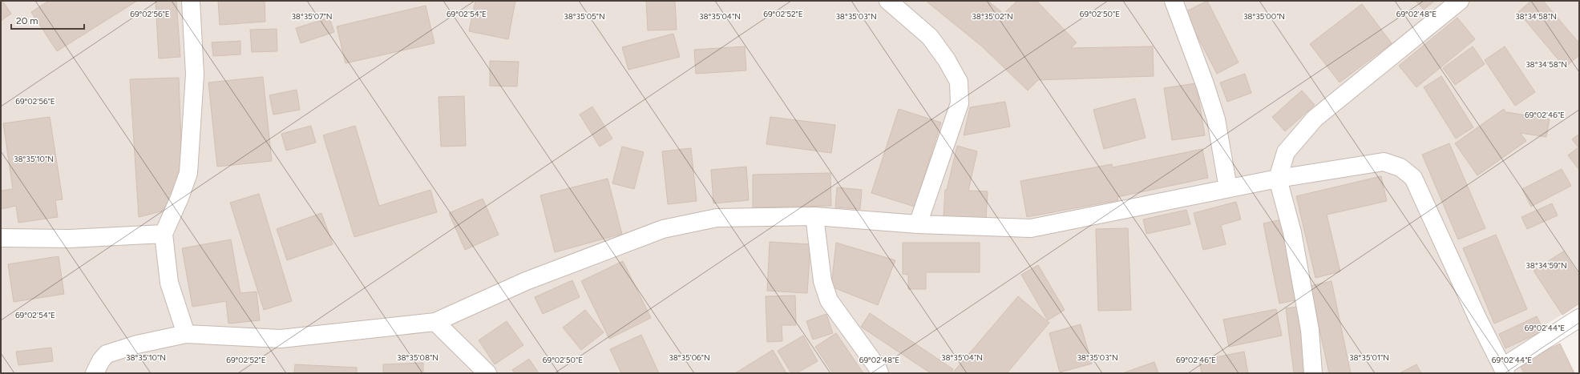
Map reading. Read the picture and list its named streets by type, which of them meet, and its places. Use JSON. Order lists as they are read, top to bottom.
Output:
{
  "scale_bar": "20 m",
  "coordinates": [
    "69°02'56\"E",
    "69°02'54\"E",
    "69°02'52\"E",
    "69°02'50\"E",
    "69°02'48\"E",
    "38°35'07\"N",
    "38°35'05\"N",
    "38°35'04\"N",
    "38°35'03\"N",
    "38°35'02\"N",
    "38°35'00\"N",
    "38°34'58\"N",
    "69°02'46\"E",
    "38°35'10\"N",
    "38°34'59\"N",
    "69°02'44\"E",
    "38°35'08\"N",
    "38°35'06\"N",
    "38°35'01\"N"
  ]
}
